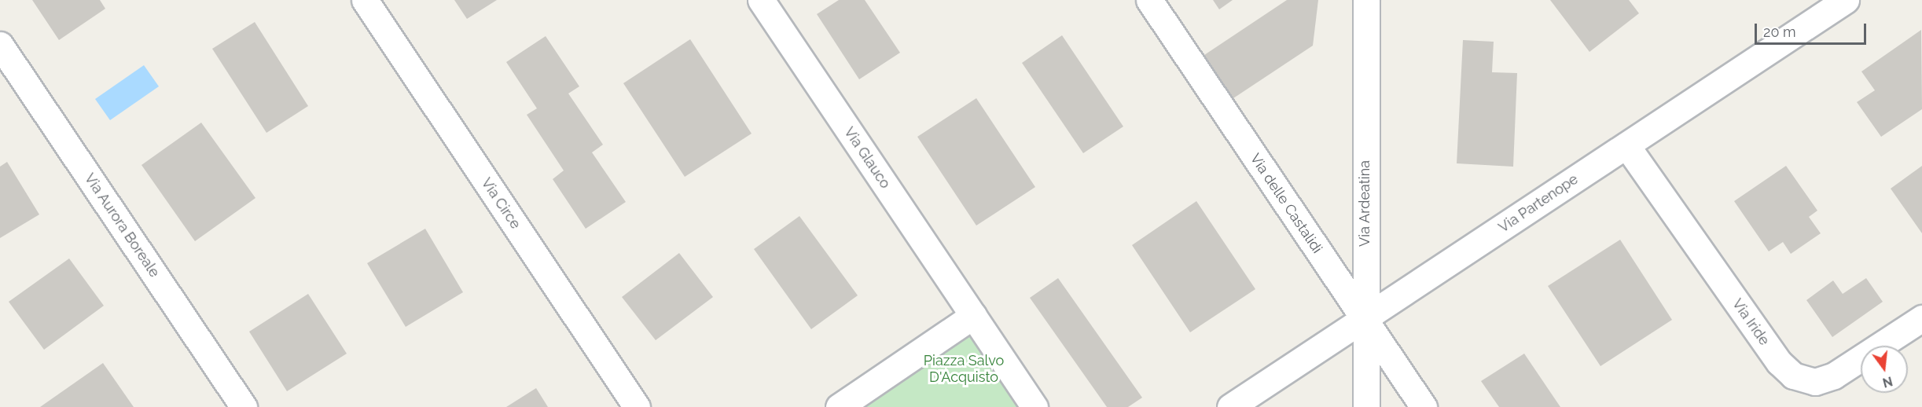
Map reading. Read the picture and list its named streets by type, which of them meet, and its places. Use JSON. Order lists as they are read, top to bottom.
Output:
{
  "streets": {
    "street": [
      "Via Glauco",
      "Via Circe",
      "Via delle Castalidi",
      "Via Ardeatina",
      "Via Partenope",
      "Via Aurora Boreale",
      "Via Iride"
    ]
  },
  "crossings": [
    ["Via delle Castalidi", "Via Ardeatina"],
    ["Via delle Castalidi", "Via Partenope"],
    ["Via Ardeatina", "Via Partenope"],
    ["Via Partenope", "Via Iride"]
  ],
  "parks": ["Piazza Salvo D'Acquisto"],
  "scale_bar": "20 m",
  "north": "bottom"
}
